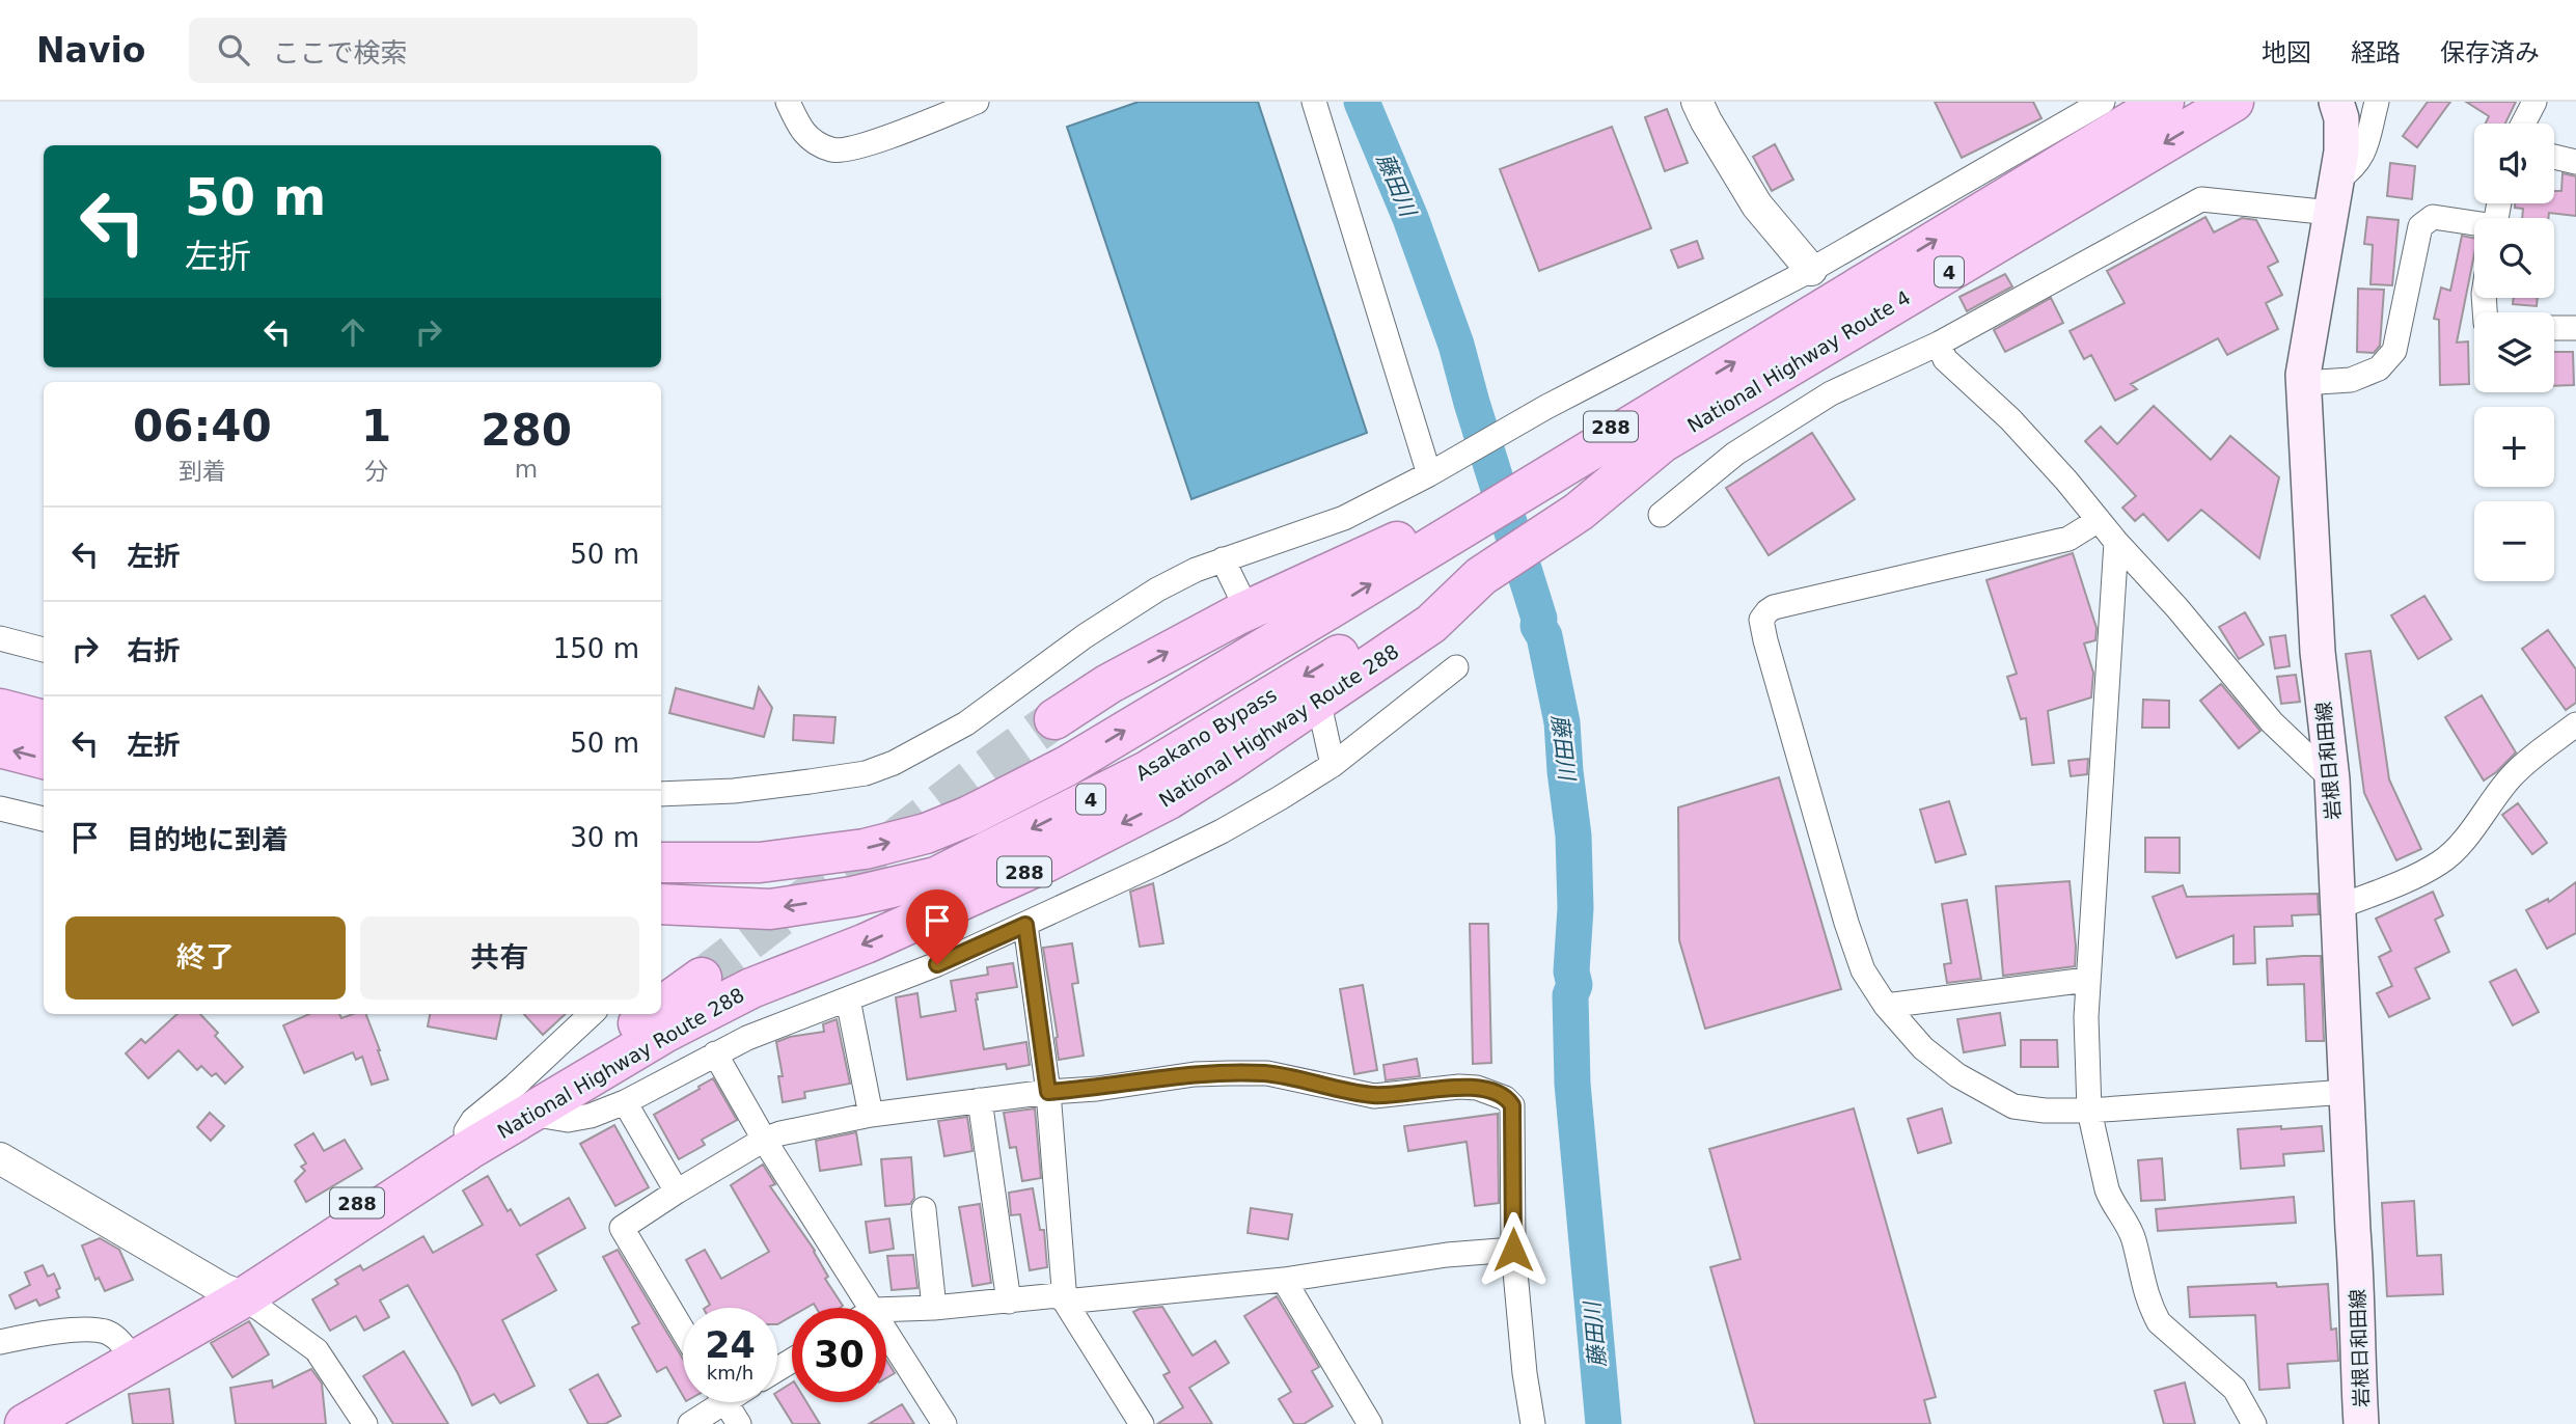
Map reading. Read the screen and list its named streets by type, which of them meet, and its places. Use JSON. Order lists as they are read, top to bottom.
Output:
{
  "streets": {
    "highway": [
      "4",
      "National Highway Route 4",
      "288",
      "National Highway Route 288",
      "Asakano Bypass"
    ],
    "main road": ["岩根日和田線"]
  },
  "crossings": [
    ["4", "National Highway Route 288"],
    ["4", "Asakano Bypass"],
    ["National Highway Route 4", "National Highway Route 288"],
    ["National Highway Route 288", "Asakano Bypass"]
  ],
  "water": ["藤田川"],
  "page": {
    "header": "Navio",
    "search": "ここで検索",
    "nav": ["地図", "経路", "保存済み"],
    "map_buttons": ["+", "−"],
    "turn": ["50 m", "左折"],
    "eta": [
      "06:40",
      "到着",
      "1",
      "分",
      "280",
      "m"
    ],
    "list": [
      {
        "name": "左折",
        "value": "50 m"
      },
      {
        "name": "右折",
        "value": "150 m"
      },
      {
        "name": "左折",
        "value": "50 m"
      },
      {
        "name": "目的地に到着",
        "value": "30 m"
      }
    ],
    "buttons": ["終了", "共有"],
    "speed": "24 km/h",
    "limit": "30"
  }
}
